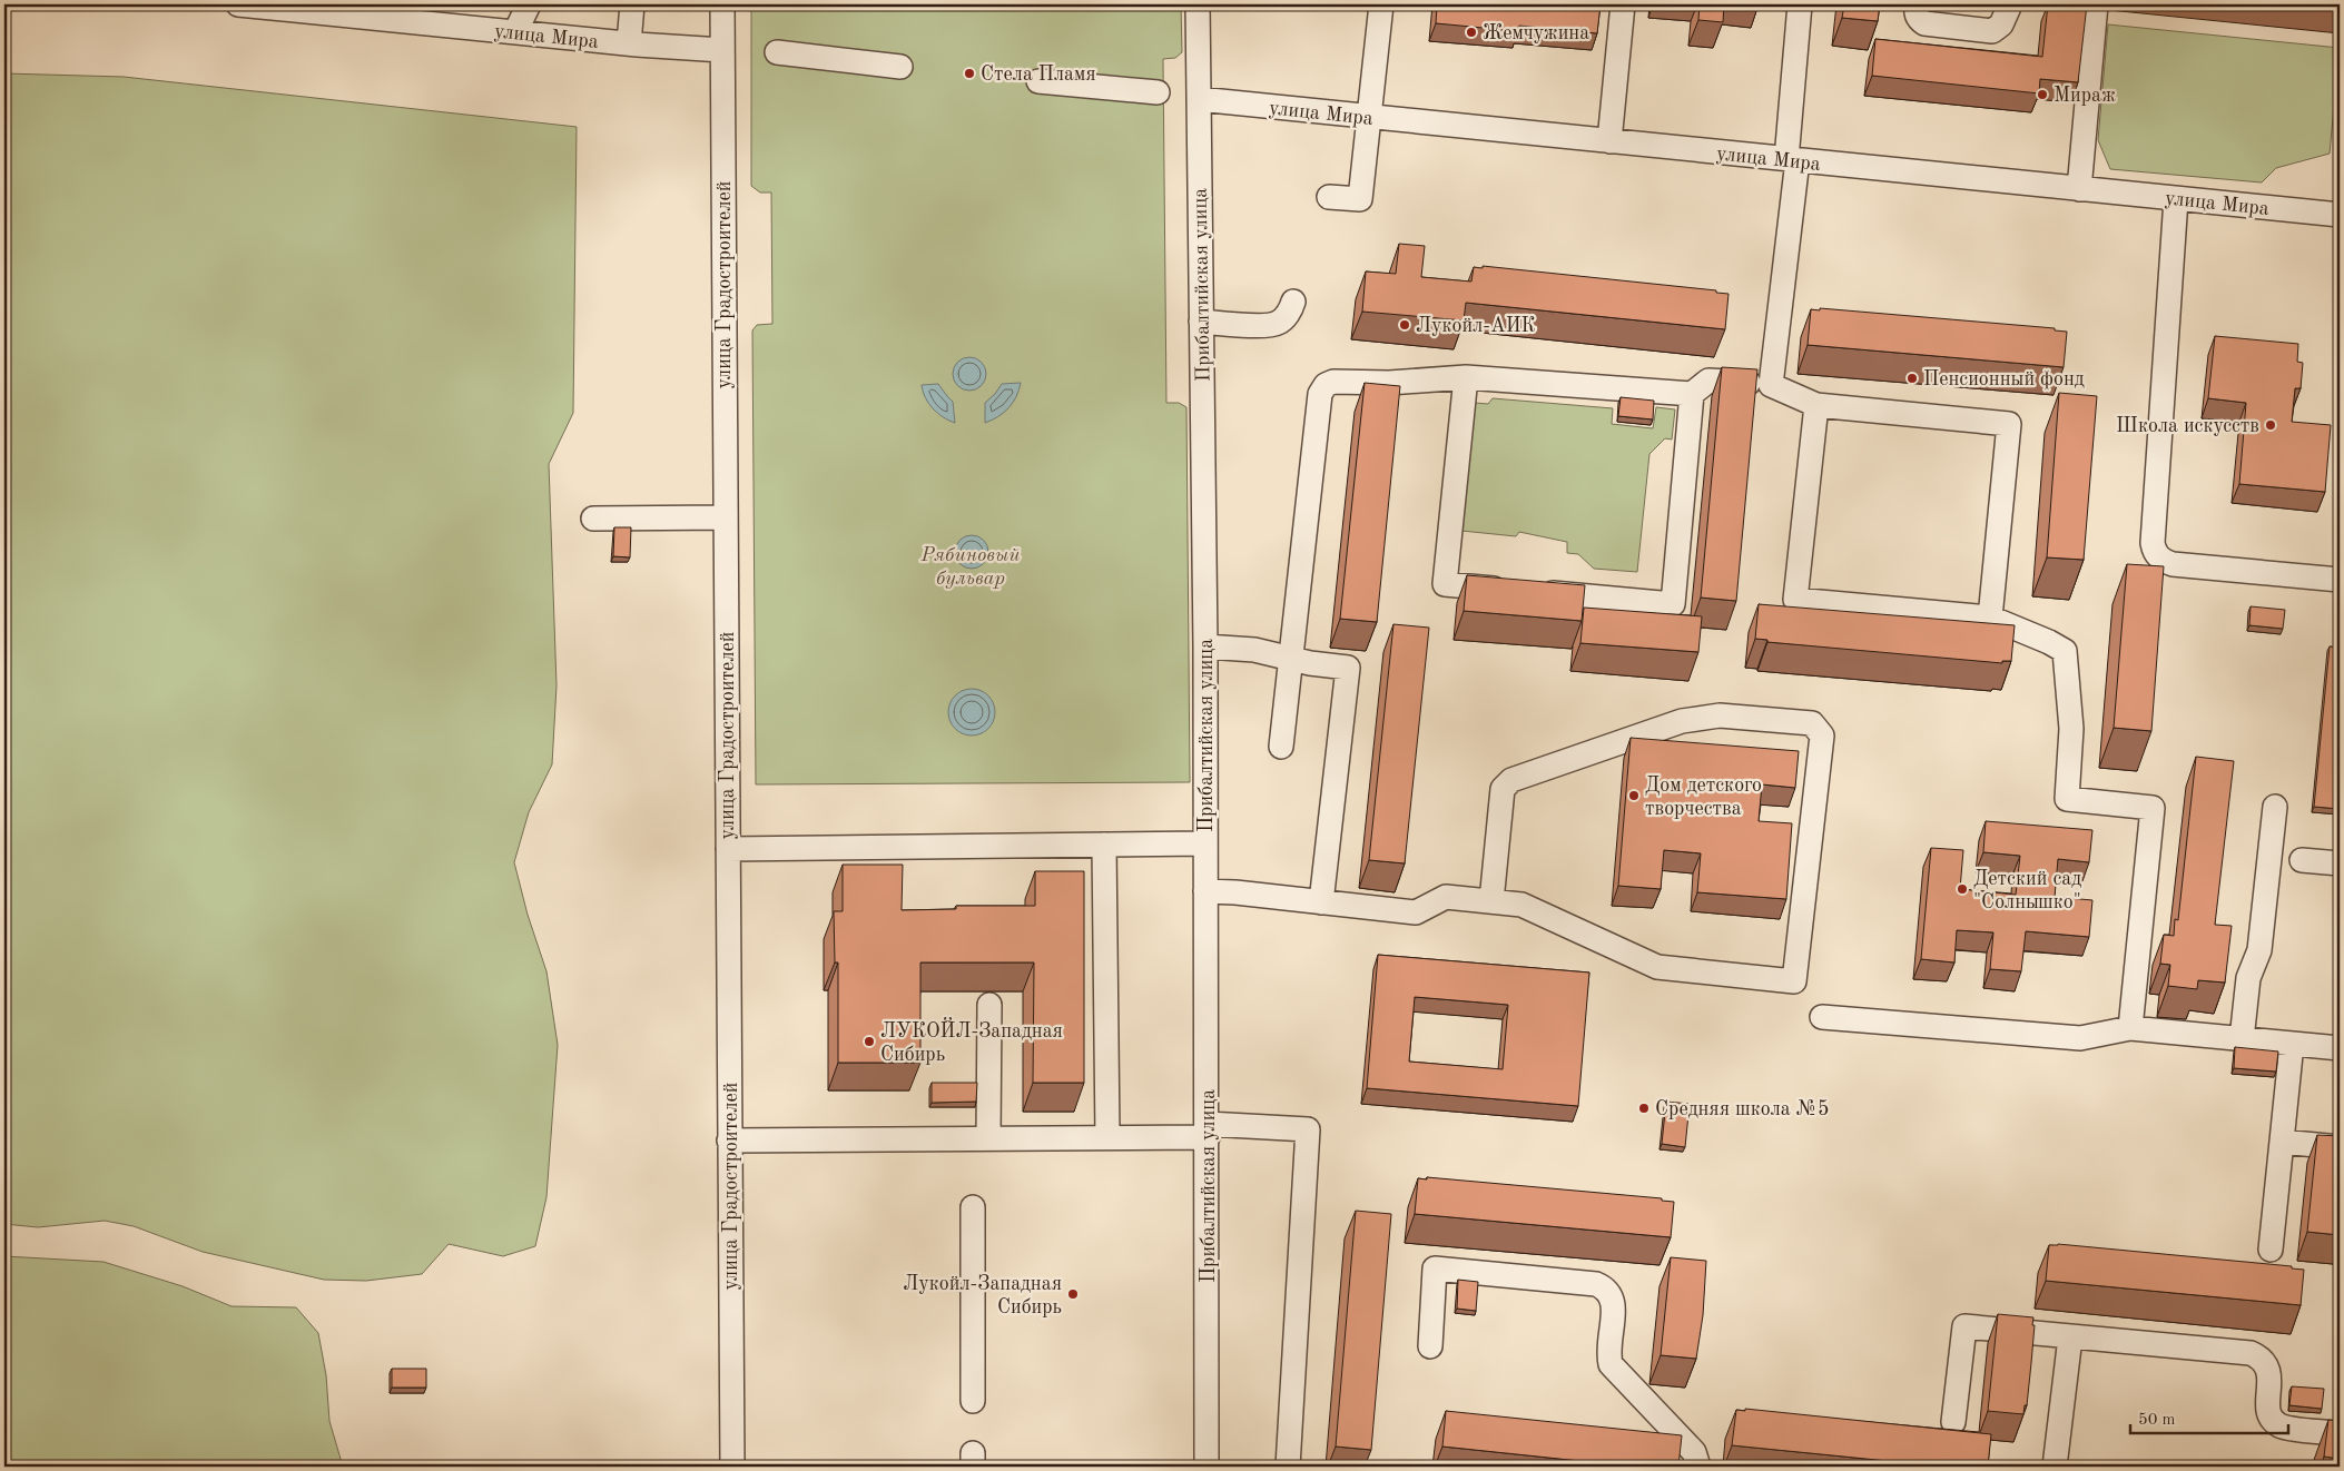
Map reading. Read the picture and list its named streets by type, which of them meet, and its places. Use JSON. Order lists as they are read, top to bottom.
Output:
{
  "streets": {
    "street": ["улица Мира", "улица Градостроителей", "Прибалтийская улица"]
  },
  "crossings": [
    ["улица Мира", "улица Градостроителей"],
    ["улица Мира", "Прибалтийская улица"]
  ],
  "parks": ["Рябиновый бульвар"],
  "places": [
    "Жемчужина",
    "Стела Пламя",
    "Мираж",
    "Лукойл-АИК",
    "Пенсионный фонд",
    "Школа искусств",
    "Дом детского творчества",
    "Детский сад \"Солнышко\"",
    "ЛУКОЙЛ-Западная Сибирь",
    "Средняя школа №5",
    "Лукойл-Западная Сибирь"
  ],
  "scale_bar": "50 m"
}
